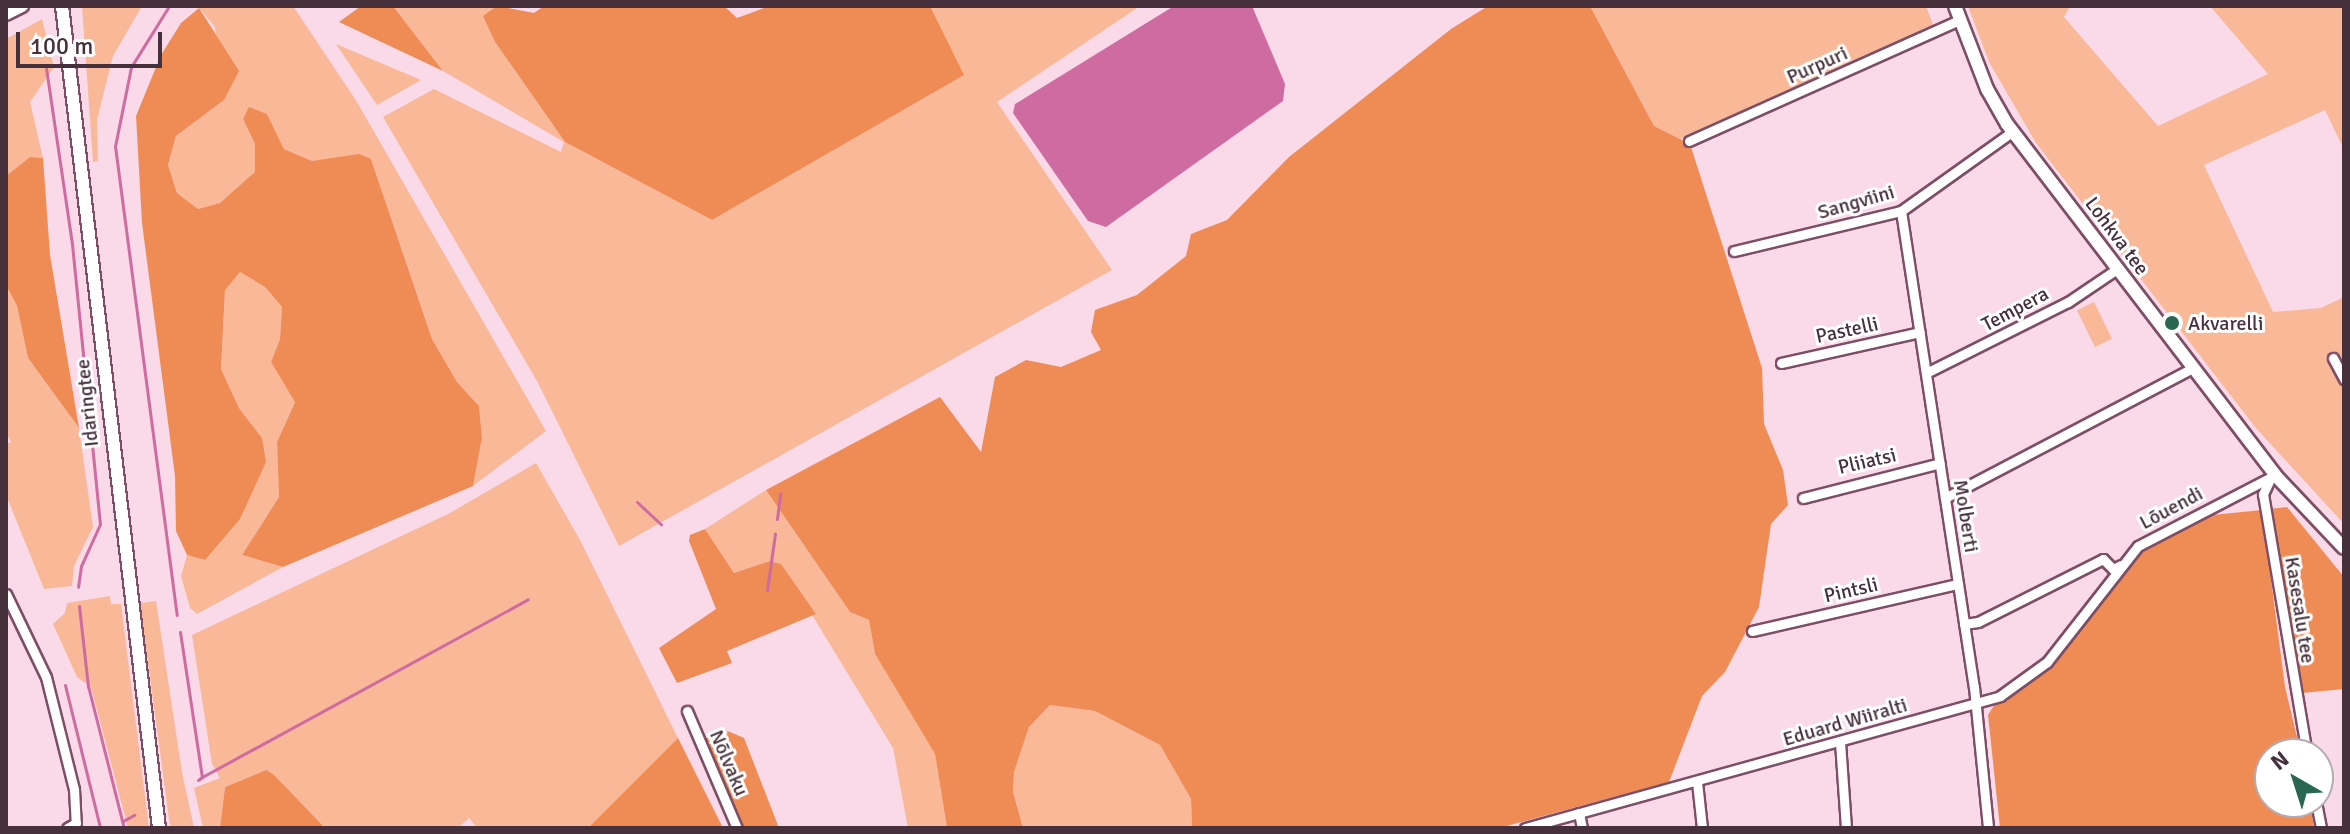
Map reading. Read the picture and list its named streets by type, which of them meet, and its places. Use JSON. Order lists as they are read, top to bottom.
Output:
{
  "streets": {
    "main road": ["Lohkva tee", "Idaringtee"],
    "street": [
      "Purpuri",
      "Sangviini",
      "Tempera",
      "Pastelli",
      "Pliiatsi",
      "Lõuendi",
      "Molberti",
      "Pintsli",
      "Kasesalu tee",
      "Eduard Wiiralti",
      "Nõlvaku"
    ]
  },
  "crossings": [
    ["Purpuri", "Lohkva tee"],
    ["Sangviini", "Lohkva tee"],
    ["Sangviini", "Molberti"],
    ["Lohkva tee", "Tempera"],
    ["Lohkva tee", "Lõuendi"],
    ["Lohkva tee", "Kasesalu tee"],
    ["Tempera", "Molberti"],
    ["Pastelli", "Molberti"],
    ["Pliiatsi", "Molberti"],
    ["Lõuendi", "Kasesalu tee"],
    ["Lõuendi", "Eduard Wiiralti"],
    ["Molberti", "Pintsli"],
    ["Molberti", "Eduard Wiiralti"]
  ],
  "places": ["Akvarelli"],
  "scale_bar": "100 m",
  "north": "top left"
}
